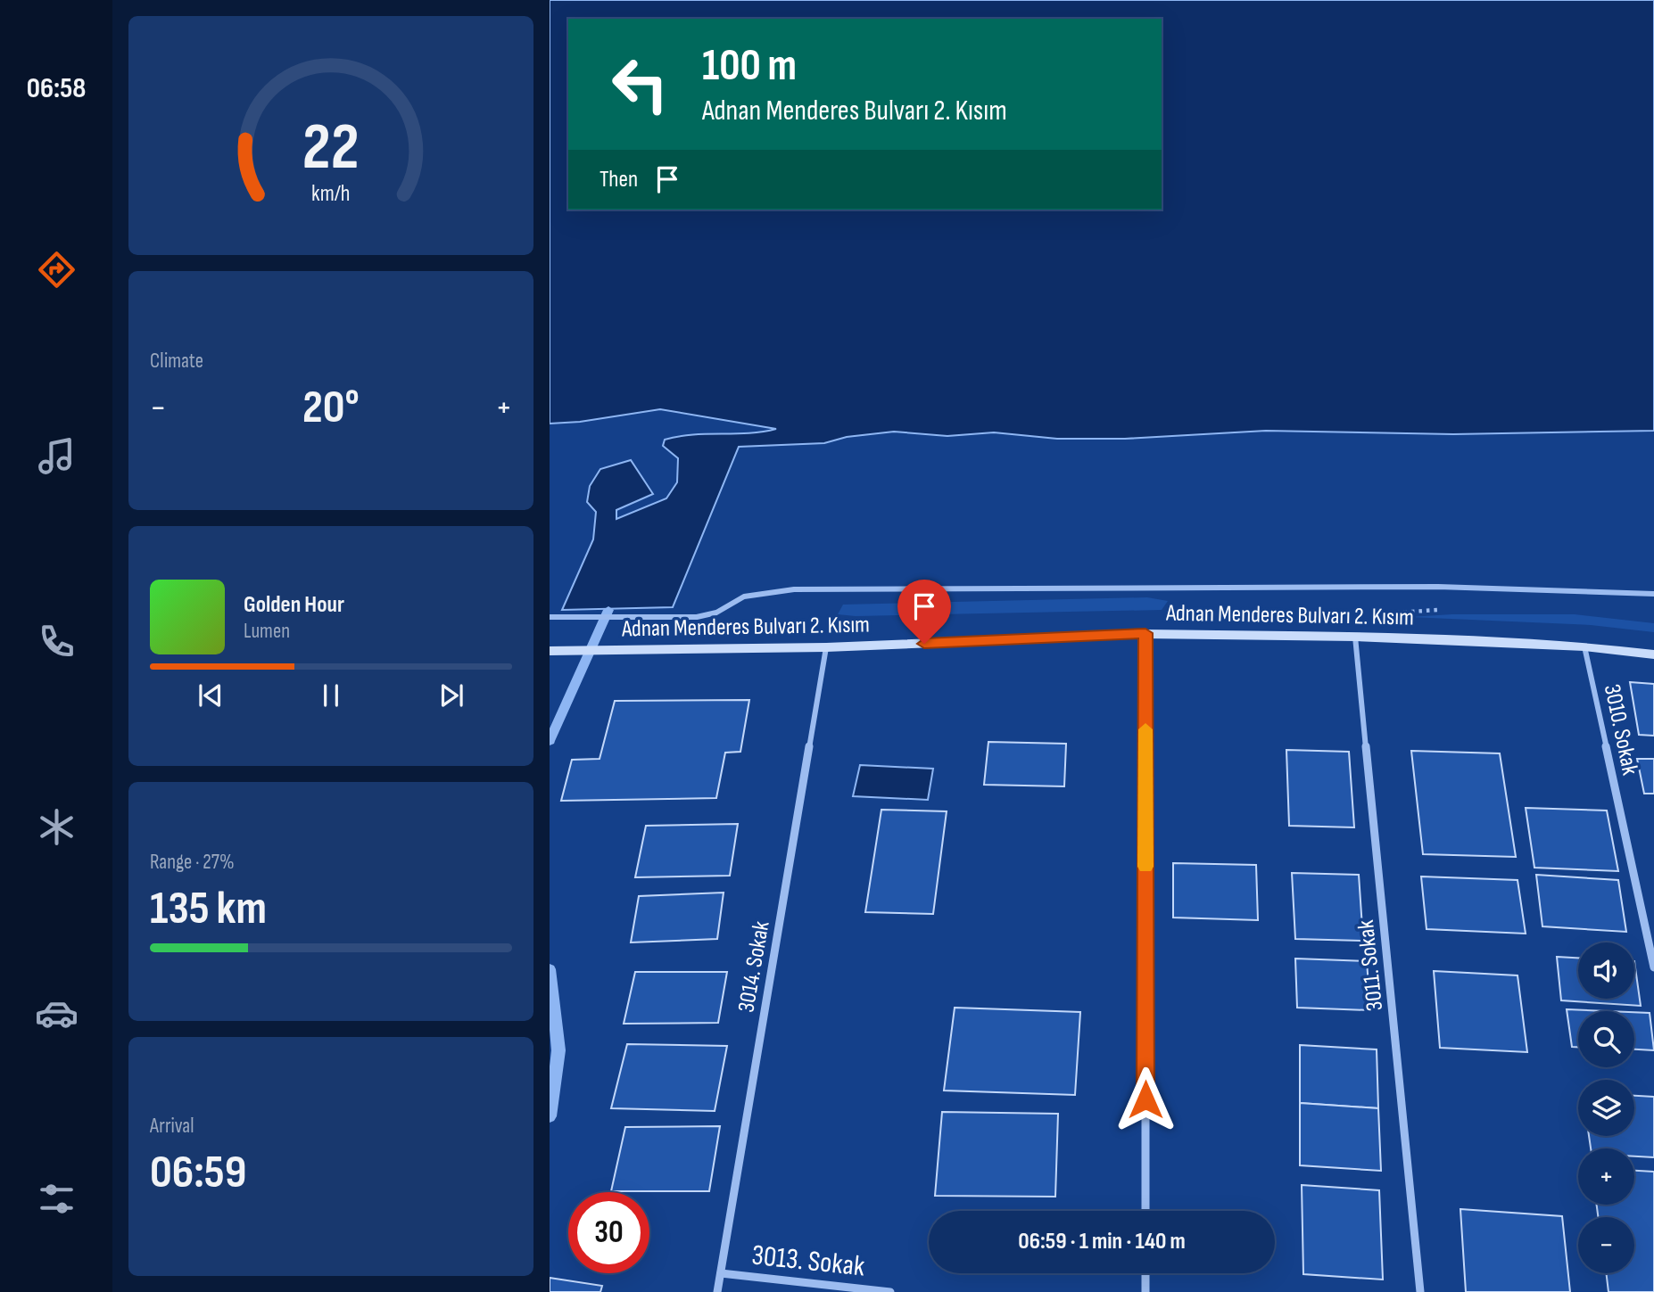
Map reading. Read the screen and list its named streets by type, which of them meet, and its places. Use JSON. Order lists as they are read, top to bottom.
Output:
{
  "streets": {
    "main road": ["Adnan Menderes Bulvarı 2. Kısım"],
    "street": [
      "3010. Sokak",
      "3011. Sokak",
      "3014. Sokak",
      "3013. Sokak"
    ]
  },
  "crossings": [
    ["Adnan Menderes Bulvarı 2. Kısım", "3010. Sokak"],
    ["Adnan Menderes Bulvarı 2. Kısım", "3011. Sokak"],
    ["Adnan Menderes Bulvarı 2. Kısım", "3014. Sokak"],
    ["3014. Sokak", "3013. Sokak"]
  ],
  "page": {
    "tabs": "06:58",
    "turn": ["100 m", "Adnan Menderes Bulvarı 2. Kısım"],
    "then": "Then",
    "tile": [
      "Climate",
      ["Range · 27%", "135 km"],
      ["Arrival", "06:59"]
    ],
    "heat": ["−", "20°", "+"],
    "song": ["Golden Hour", "Lumen"],
    "map_buttons": ["+", "−"],
    "limit": "30",
    "trip": "06:59 · 1 min · 140 m",
    "gauge": ["22", "km/h"]
  }
}
